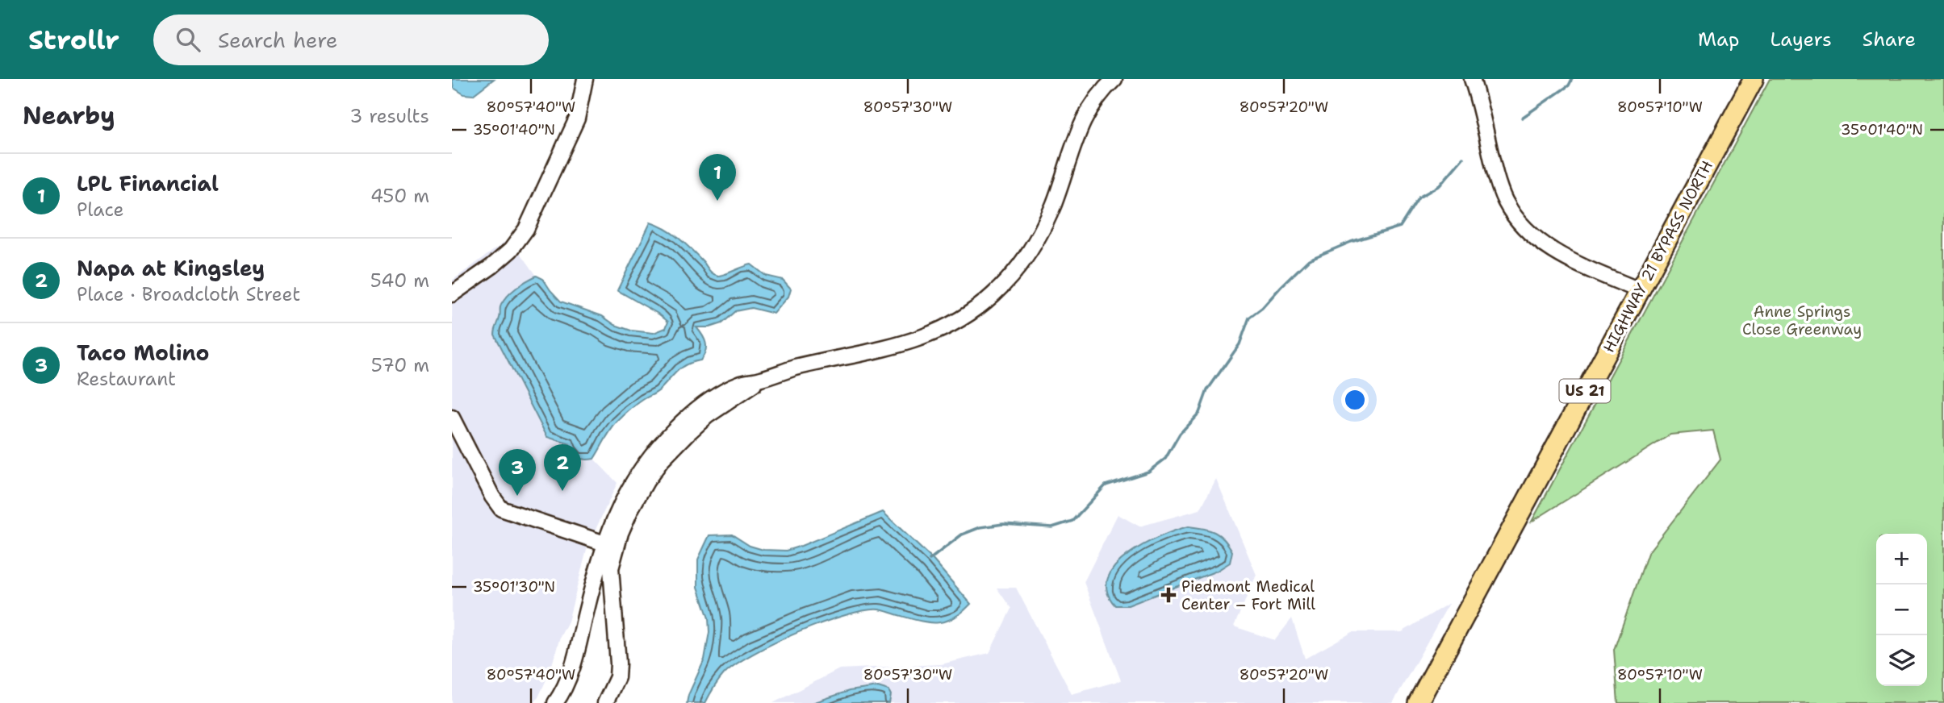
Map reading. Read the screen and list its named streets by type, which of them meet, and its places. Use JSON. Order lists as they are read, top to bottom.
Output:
{
  "streets": {
    "main road": ["HIGHWAY 21 BYPASS NORTH", "US 21"]
  },
  "parks": ["Anne Springs Close Greenway"],
  "places": {
    "health": ["Piedmont Medical Center – Fort Mill"]
  },
  "page": {
    "header": "Strollr",
    "search": "Search here",
    "nav": ["Map", "Layers", "Share"],
    "heading": ["Nearby", "3 results"],
    "list": [
      {
        "mark": "1",
        "name": "LPL Financial",
        "note": "Place",
        "value": "450 m"
      },
      {
        "mark": "2",
        "name": "Napa at Kingsley",
        "note": "Place · Broadcloth Street",
        "value": "540 m"
      },
      {
        "mark": "3",
        "name": "Taco Molino",
        "note": "Restaurant",
        "value": "570 m"
      }
    ],
    "pins": ["1", "2", "3"],
    "map_buttons": ["+", "−"]
  },
  "coordinates": [
    "80°57'40\"W",
    "80°57'30\"W",
    "80°57'20\"W",
    "80°57'10\"W",
    "35°01'40\"N",
    "35°01'30\"N"
  ]
}
